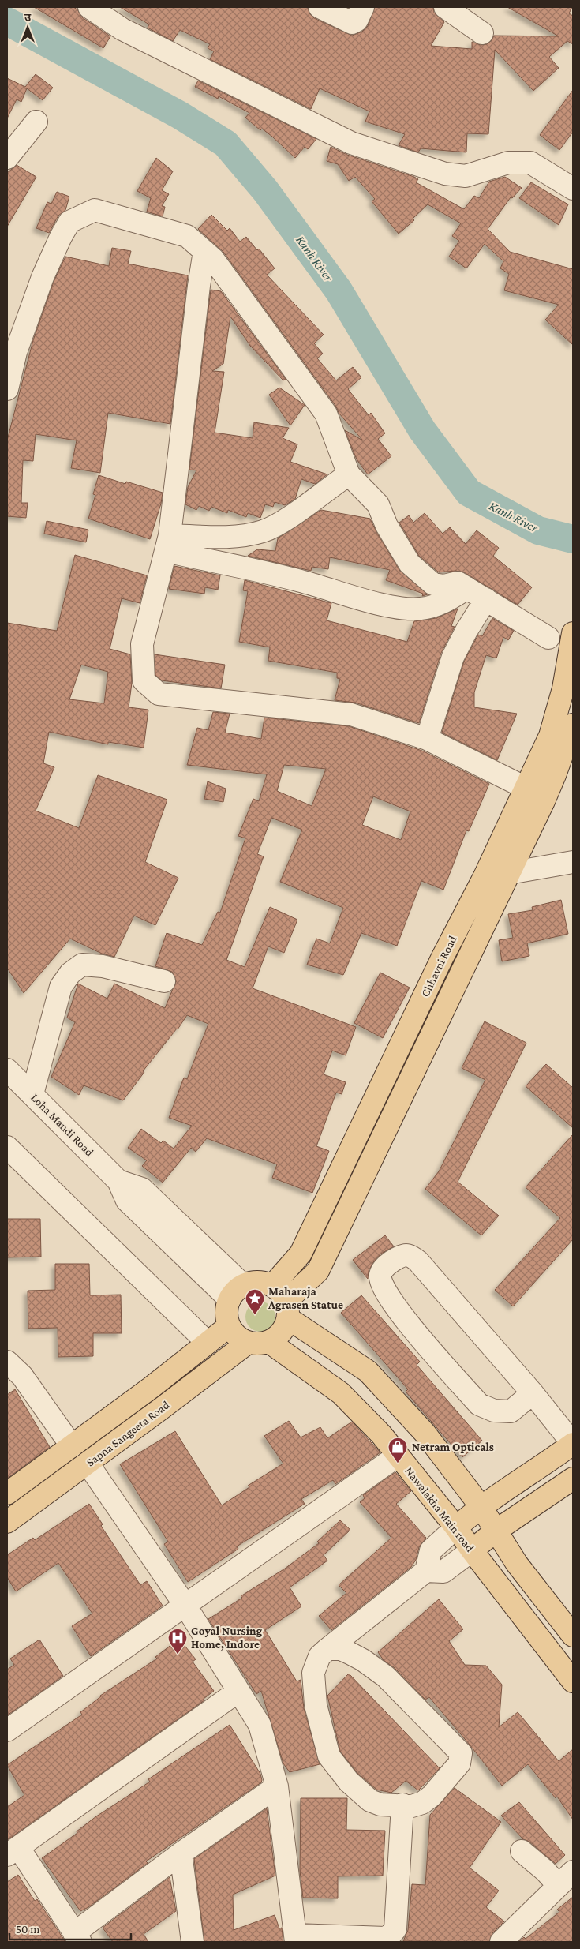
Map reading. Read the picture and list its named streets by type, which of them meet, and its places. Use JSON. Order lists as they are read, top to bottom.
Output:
{
  "streets": {
    "main road": ["Chhavni Road", "Sapna Sangeeta Road", "Nawalakha Main road"],
    "street": ["Loha Mandi Road"]
  },
  "crossings": [
    ["Chhavni Road", "Loha Mandi Road"],
    ["Chhavni Road", "Sapna Sangeeta Road"],
    ["Chhavni Road", "Nawalakha Main road"],
    ["Loha Mandi Road", "Sapna Sangeeta Road"],
    ["Loha Mandi Road", "Nawalakha Main road"],
    ["Sapna Sangeeta Road", "Nawalakha Main road"]
  ],
  "water": ["Kanh River"],
  "places": {
    "place": ["Maharaja Agrasen Statue"],
    "shop": ["Netram Opticals"],
    "hospital": ["Goyal Nursing Home, Indore"]
  },
  "scale_bar": "50 m",
  "north": "top"
}
